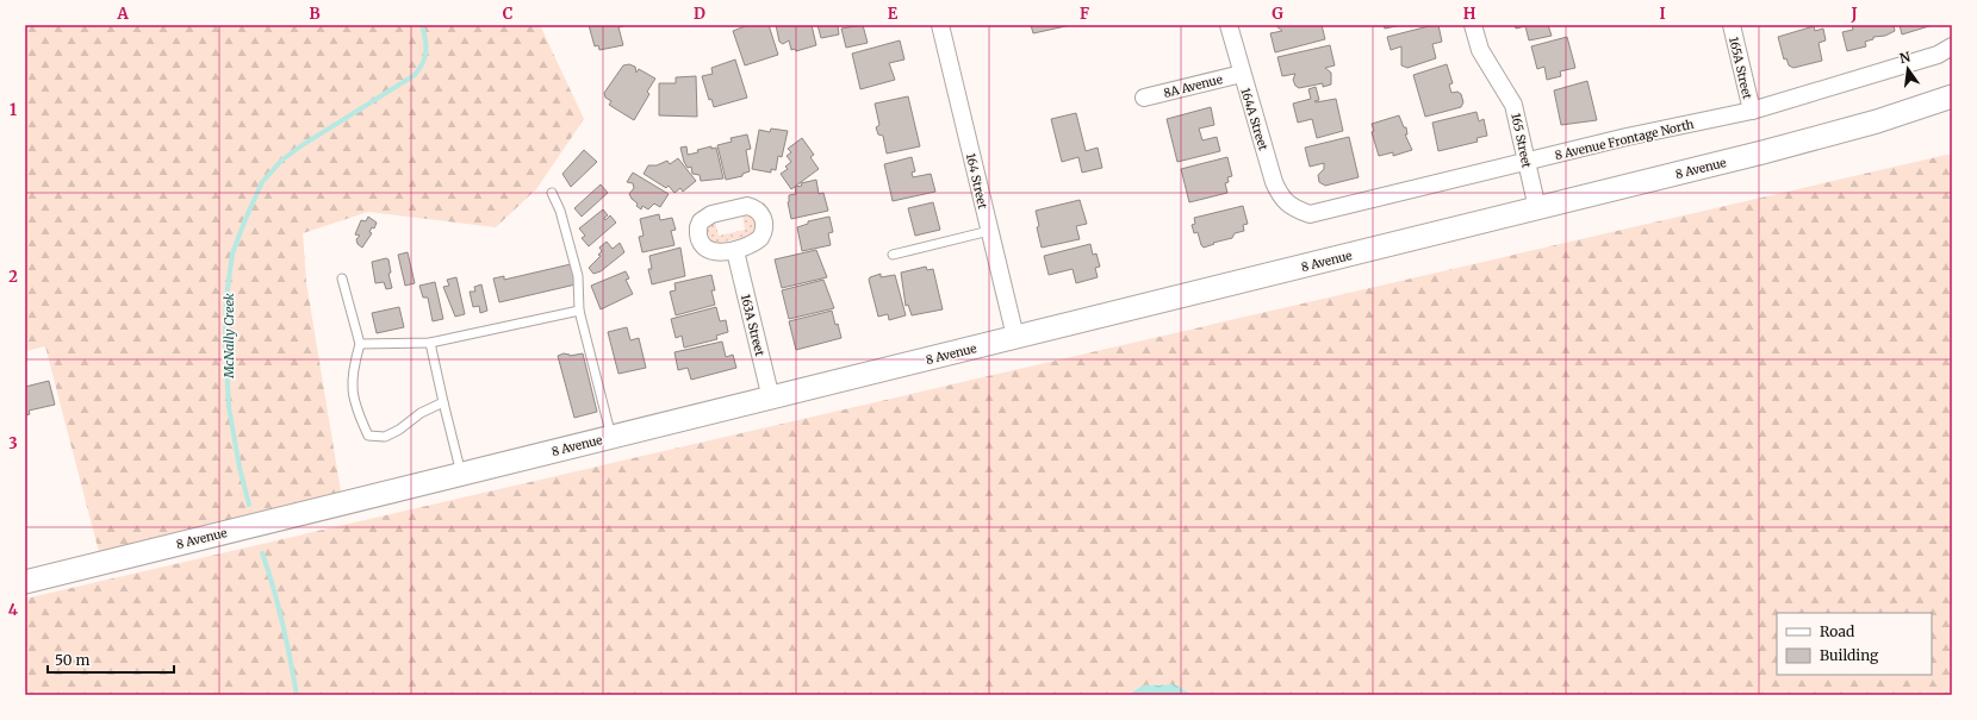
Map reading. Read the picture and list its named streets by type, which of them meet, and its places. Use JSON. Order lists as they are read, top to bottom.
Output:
{
  "streets": {
    "main road": ["8 Avenue"],
    "street": [
      "165A Street",
      "8A Avenue",
      "164A Street",
      "8 Avenue Frontage North",
      "165 Street",
      "164 Street",
      "163A Street"
    ]
  },
  "crossings": [
    ["165A Street", "8 Avenue Frontage North"],
    ["8A Avenue", "164A Street"],
    ["164A Street", "8 Avenue Frontage North"],
    ["8 Avenue Frontage North", "165 Street"],
    ["165 Street", "8 Avenue"],
    ["8 Avenue", "164 Street"],
    ["8 Avenue", "163A Street"]
  ],
  "water": ["McNally Creek"],
  "legend": ["Road", "Building"],
  "scale_bar": "50 m",
  "north": "top",
  "grid": {
    "columns": [
      "A",
      "B",
      "C",
      "D",
      "E",
      "F",
      "G",
      "H",
      "I",
      "J"
    ],
    "rows": [
      "1",
      "2",
      "3",
      "4"
    ]
  }
}
